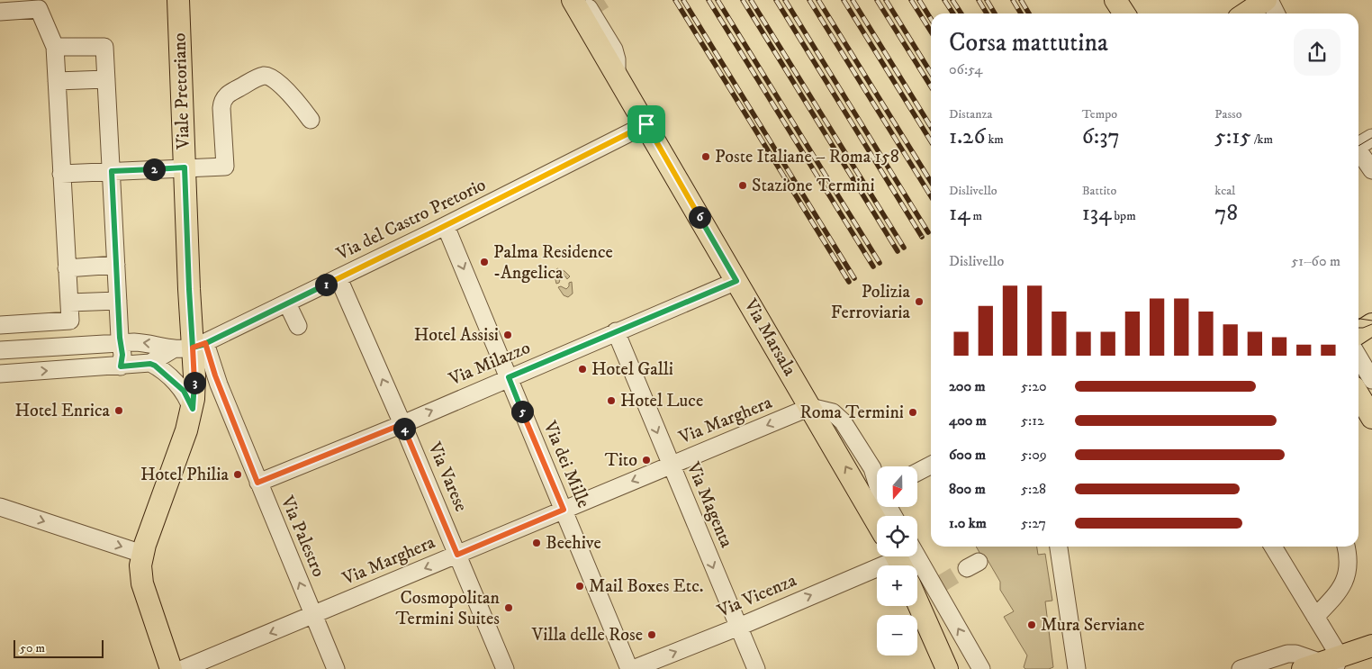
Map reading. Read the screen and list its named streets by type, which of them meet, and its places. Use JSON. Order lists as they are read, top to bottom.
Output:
{
  "streets": {
    "main road": ["Viale Pretoriano", "Via Marsala"],
    "street": [
      "Via del Castro Pretorio",
      "Via Milazzo",
      "Via Marghera",
      "Via dei Mille",
      "Via Varese",
      "Via Magenta",
      "Via Palestro",
      "Via Vicenza"
    ]
  },
  "crossings": [
    ["Viale Pretoriano", "Via del Castro Pretorio"],
    ["Viale Pretoriano", "Via Palestro"],
    ["Via del Castro Pretorio", "Via Marsala"],
    ["Via del Castro Pretorio", "Via dei Mille"],
    ["Via del Castro Pretorio", "Via Varese"],
    ["Via del Castro Pretorio", "Via Palestro"],
    ["Via Marsala", "Via Milazzo"],
    ["Via Marsala", "Via Marghera"],
    ["Via Milazzo", "Via dei Mille"],
    ["Via Milazzo", "Via Varese"],
    ["Via Milazzo", "Via Magenta"],
    ["Via Milazzo", "Via Palestro"],
    ["Via Marghera", "Via dei Mille"],
    ["Via Marghera", "Via Varese"],
    ["Via Marghera", "Via Magenta"],
    ["Via Marghera", "Via Palestro"],
    ["Via dei Mille", "Via Vicenza"],
    ["Via Magenta", "Via Vicenza"]
  ],
  "one_way": [
    "Via Marghera",
    "Via Varese",
    "Via Magenta",
    "Via Palestro",
    "Via Vicenza"
  ],
  "places": [
    "Poste Italiane – Roma 158",
    "Stazione Termini",
    "Palma Residence -Angelica",
    "Polizia Ferroviaria",
    "Hotel Assisi",
    "Hotel Galli",
    "Hotel Luce",
    "Hotel Enrica",
    "Roma Termini",
    "Tito",
    "Hotel Philia",
    "Beehive",
    "Mail Boxes Etc.",
    "Cosmopolitan Termini Suites",
    "Mura Serviane",
    "Villa delle Rose"
  ],
  "scale_bar": "50 m",
  "north": "bottom",
  "page": {
    "heading": ["Corsa mattutina", "06:54"],
    "stats": [
      ["Distanza", "1.26 km"],
      ["Tempo", "6:37"],
      ["Passo", "5:15 /km"],
      ["Dislivello", "14 m"],
      ["Battito", "134 bpm"],
      ["kcal", "78"]
    ],
    "pins": [
      "2",
      "6",
      "1",
      "3",
      "5",
      "4"
    ],
    "chart": ["Dislivello", "51–60 m"],
    "list": [
      {
        "name": "200 m",
        "note": "5:20"
      },
      {
        "name": "400 m",
        "note": "5:12"
      },
      {
        "name": "600 m",
        "note": "5:09"
      },
      {
        "name": "800 m",
        "note": "5:28"
      },
      {
        "name": "1.0 km",
        "note": "5:27"
      }
    ],
    "map_buttons": ["+", "−"],
    "scale": "50 m"
  }
}
